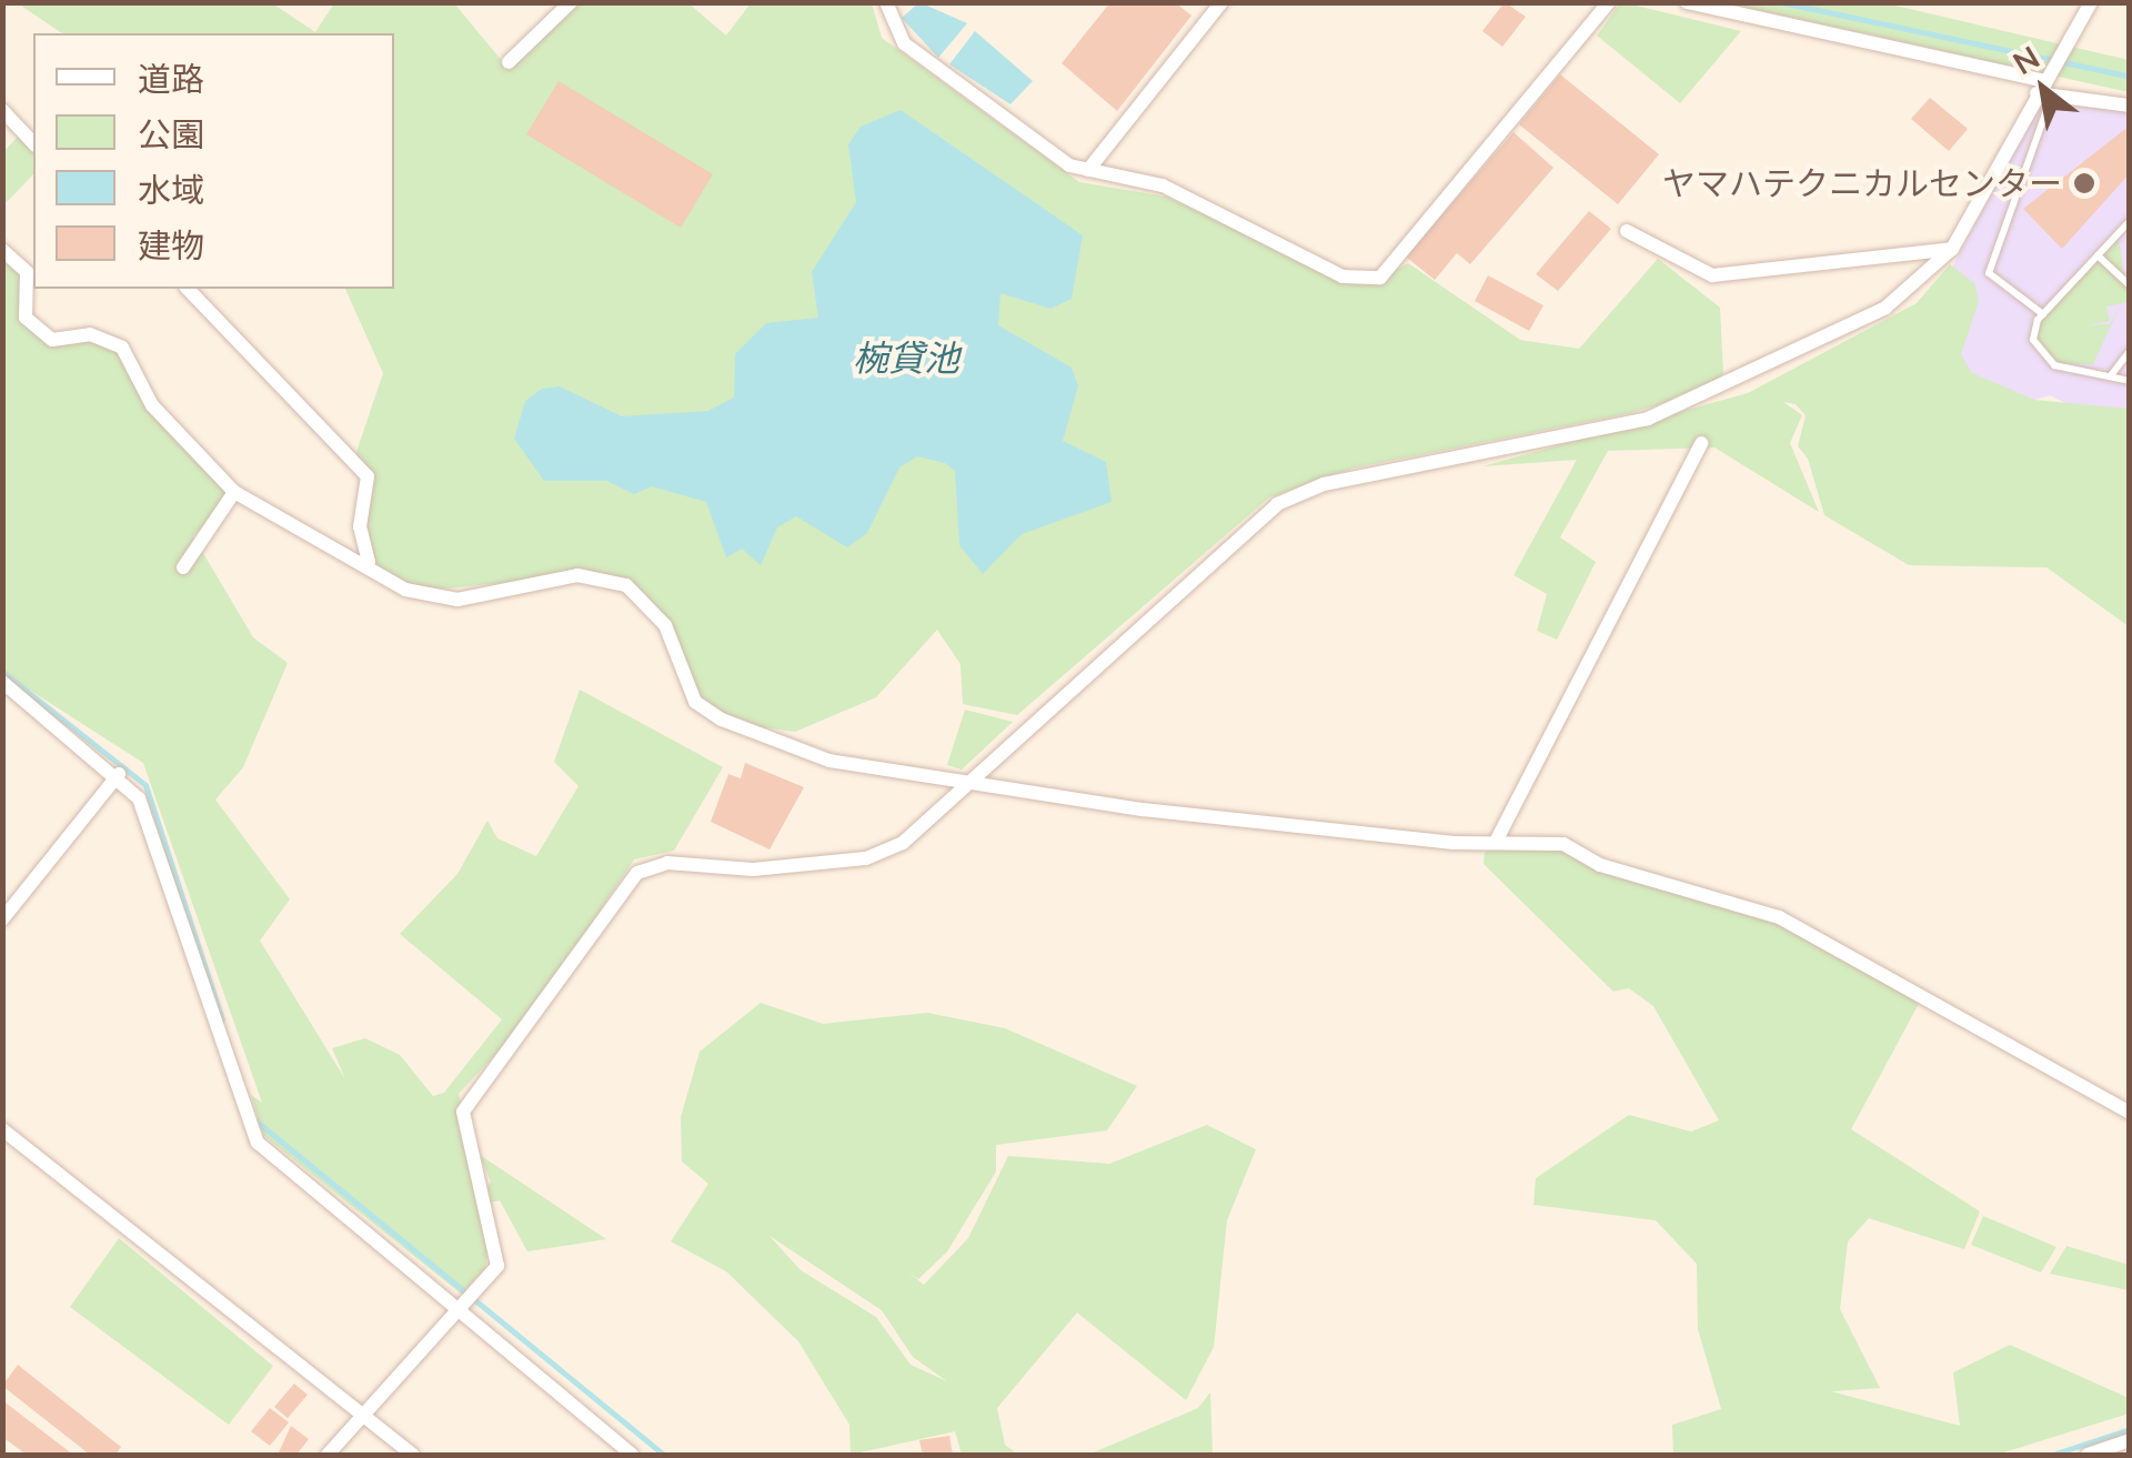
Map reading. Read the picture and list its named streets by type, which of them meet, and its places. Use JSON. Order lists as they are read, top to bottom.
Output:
{
  "water": ["椀貸池"],
  "places": ["ヤマハテクニカルセンター"],
  "legend": [
    "道路",
    "公園",
    "水域",
    "建物"
  ],
  "north": "top left"
}
